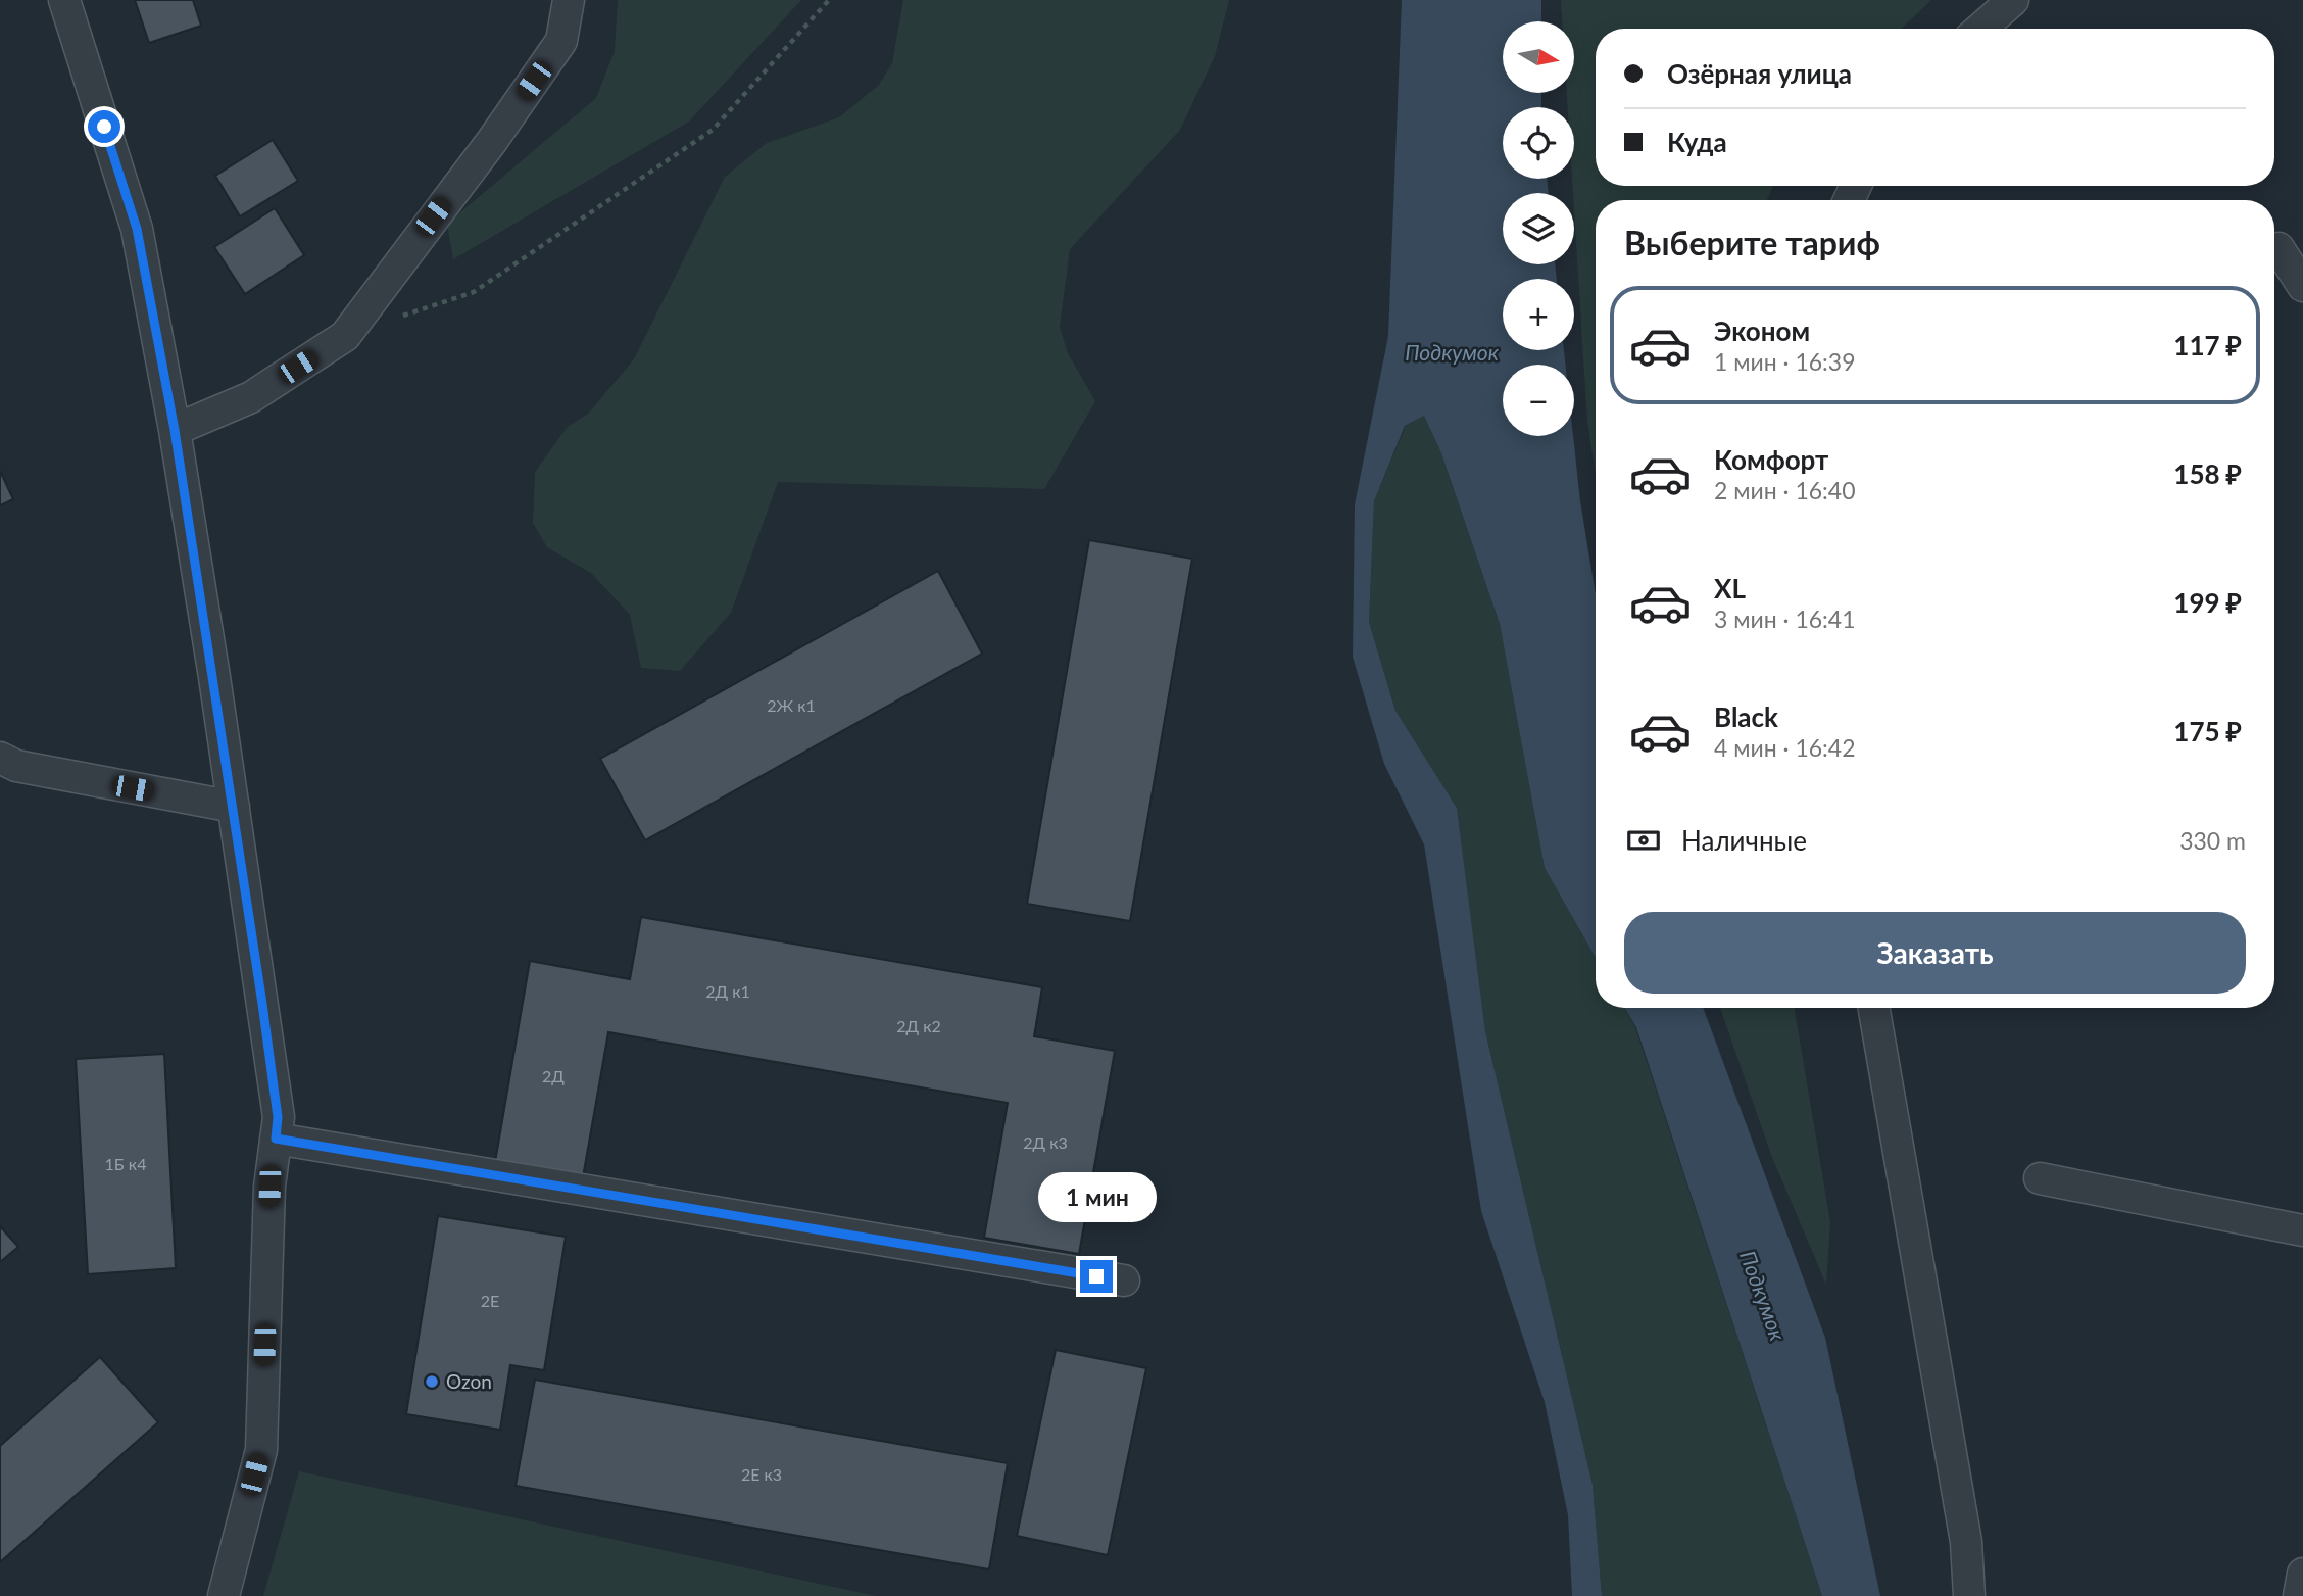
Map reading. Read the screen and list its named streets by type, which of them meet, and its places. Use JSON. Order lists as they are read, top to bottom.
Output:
{
  "water": ["Подкумок"],
  "places": ["Ozon"],
  "house_numbers": [
    "2Ж к1",
    "2Д к1",
    "2Д к2",
    "2Д",
    "2Д к3",
    "1Б к4",
    "2Е",
    "2Е к3"
  ],
  "north": "right",
  "page": {
    "map_buttons": ["+", "−"],
    "banner": ["Озёрная улица", "Куда"],
    "heading": "Выберите тариф",
    "list": [
      {
        "name": "Эконом",
        "note": "1 мин · 16:39",
        "value": "117 ₽"
      },
      {
        "name": "Комфорт",
        "note": "2 мин · 16:40",
        "value": "158 ₽"
      },
      {
        "name": "XL",
        "note": "3 мин · 16:41",
        "value": "199 ₽"
      },
      {
        "name": "Black",
        "note": "4 мин · 16:42",
        "value": "175 ₽"
      }
    ],
    "pay": ["Наличные", "330 m"],
    "buttons": "Заказать",
    "bubble": "1 мин"
  }
}
